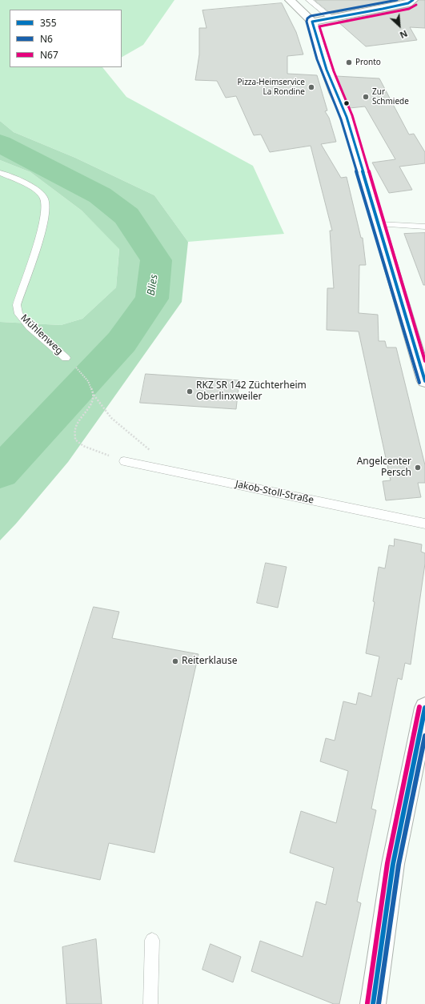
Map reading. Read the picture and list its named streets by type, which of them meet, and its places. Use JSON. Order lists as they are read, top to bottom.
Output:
{
  "streets": {
    "lane": ["Mühlenweg", "Jakob-Stoll-Straße"]
  },
  "crossings": [
    ["Mühlenweg", "Jakob-Stoll-Straße"]
  ],
  "water": ["Blies"],
  "places": [
    "Pronto",
    "Pizza-Heimservice La Rondine",
    "Zur Schmiede",
    "RKZ SR 142 Züchterheim Oberlinxweiler",
    "Angelcenter Persch",
    "Reiterklause"
  ],
  "lines": ["transit line 355", "transit line N6", "transit line N67"],
  "legend": ["355", "N6", "N67"],
  "north": "bottom right"
}
